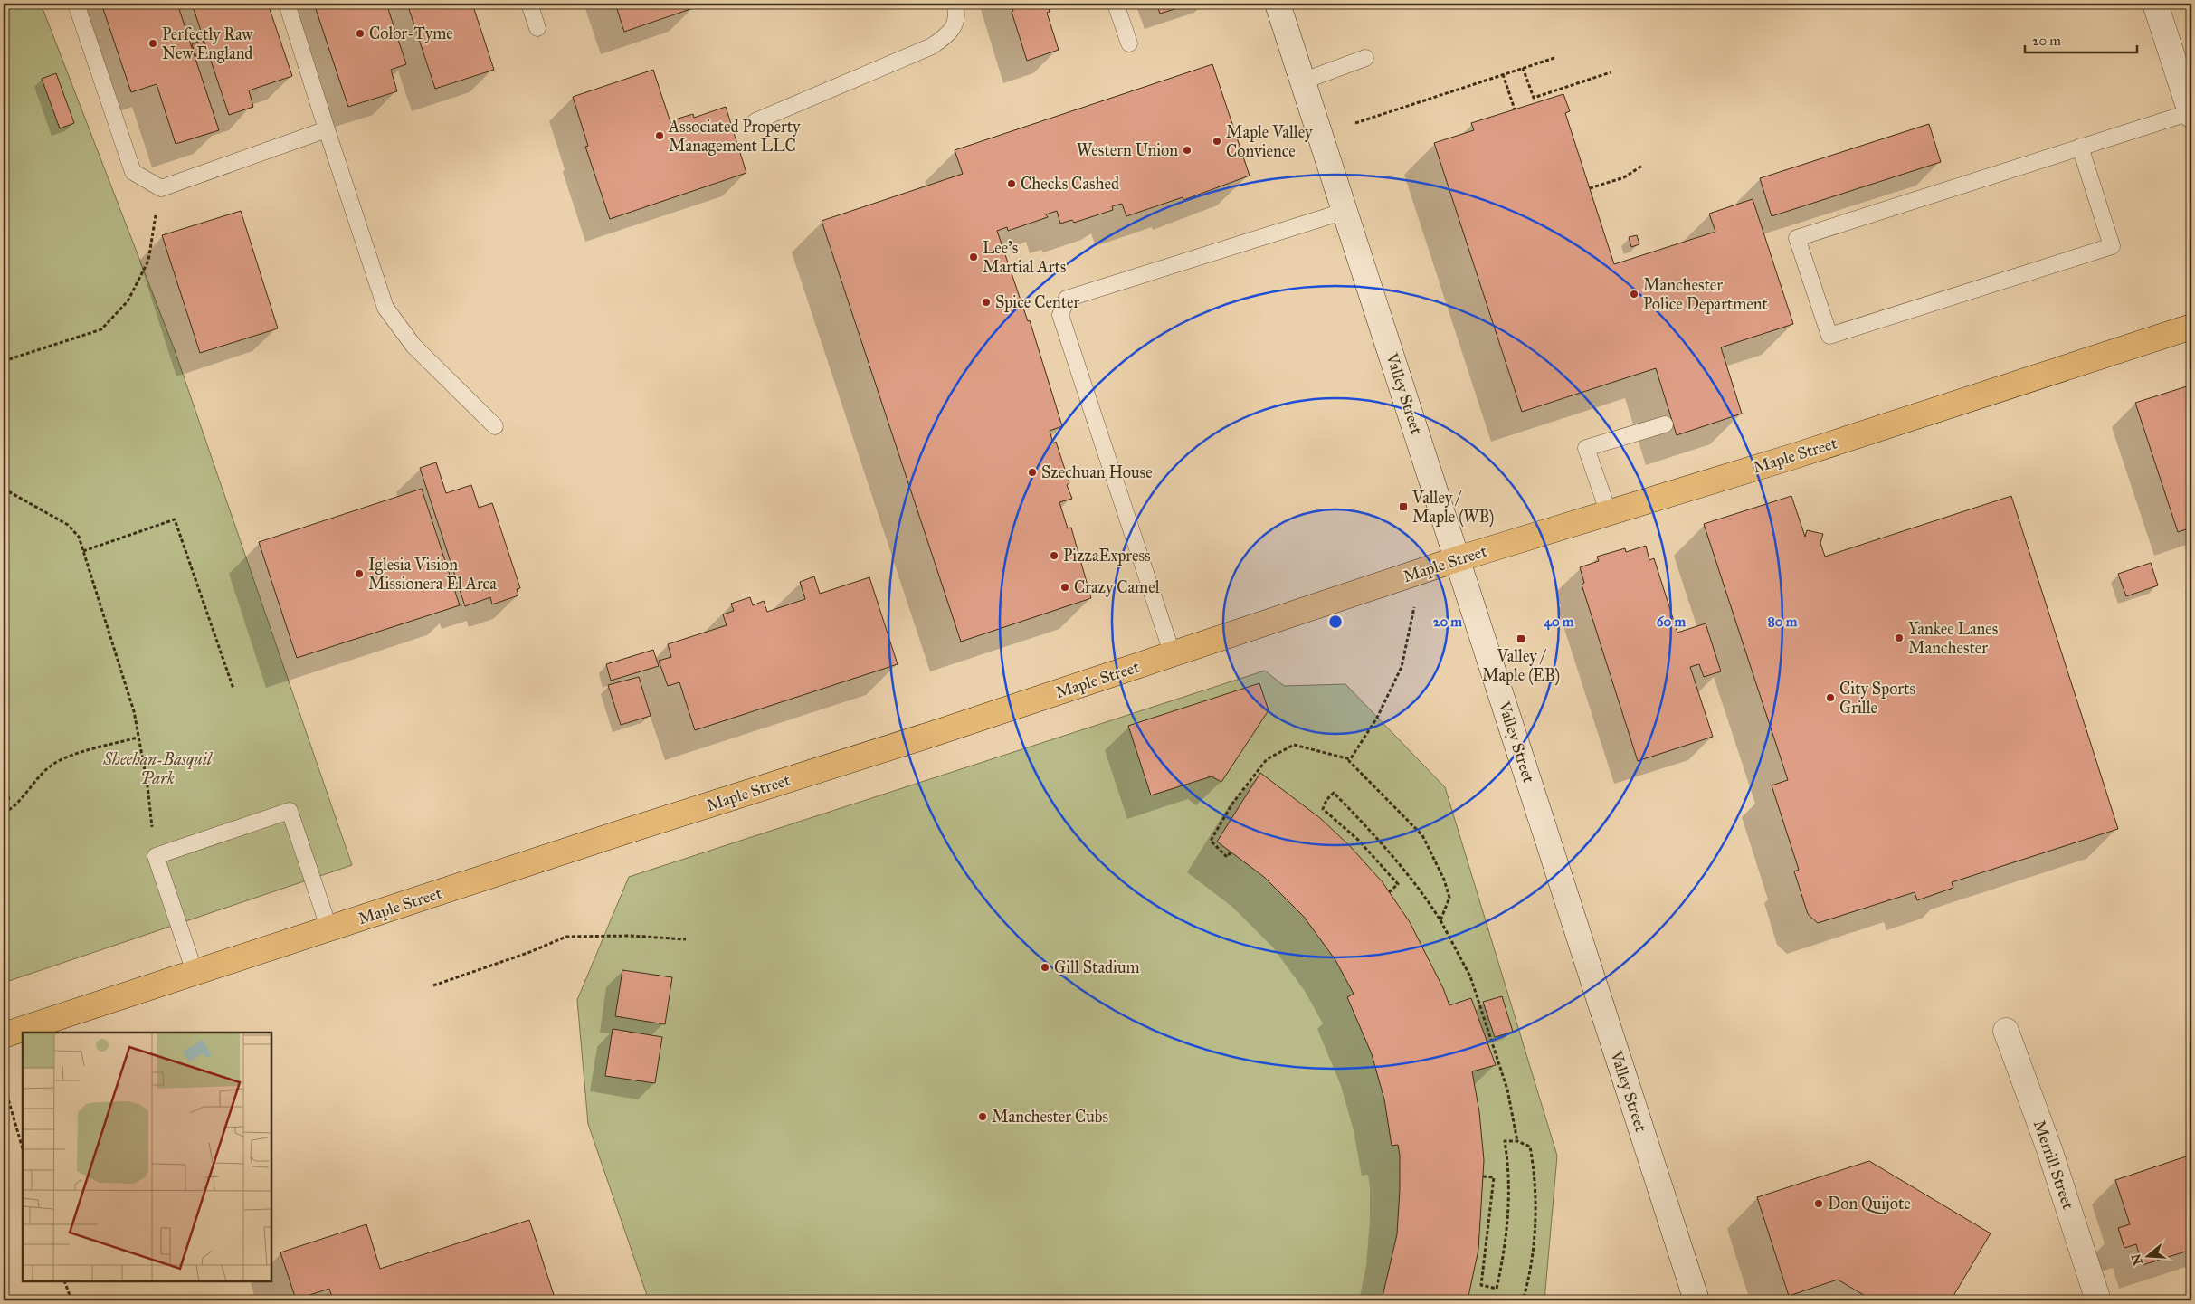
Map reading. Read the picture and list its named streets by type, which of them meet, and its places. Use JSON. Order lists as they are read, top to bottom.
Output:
{
  "streets": {
    "main road": ["Valley Street", "Maple Street", "Merrill Street"]
  },
  "crossings": [
    ["Valley Street", "Maple Street"]
  ],
  "parks": ["Sheehan-Basquil Park"],
  "places": {
    "other": [
      "Color-Tyme",
      "Perfectly Raw New England",
      "Associated Property Management LLC",
      "Maple Valley Convience",
      "Western Union",
      "Checks Cashed",
      "Lee's Martial Arts",
      "Manchester Police Department",
      "Spice Center",
      "Szechuan House",
      "PizzaExpress",
      "Iglesia Vision Missionera El Arca",
      "Crazy Camel",
      "Yankee Lanes Manchester",
      "City Sports Grille",
      "Gill Stadium",
      "Manchester Cubs",
      "Don Quijote"
    ],
    "transit": ["Valley / Maple (WB)", "Valley / Maple (EB)"]
  },
  "scale_bar": "20 m",
  "north": "left",
  "rings": [
    "20 m",
    "40 m",
    "60 m",
    "80 m"
  ]
}
